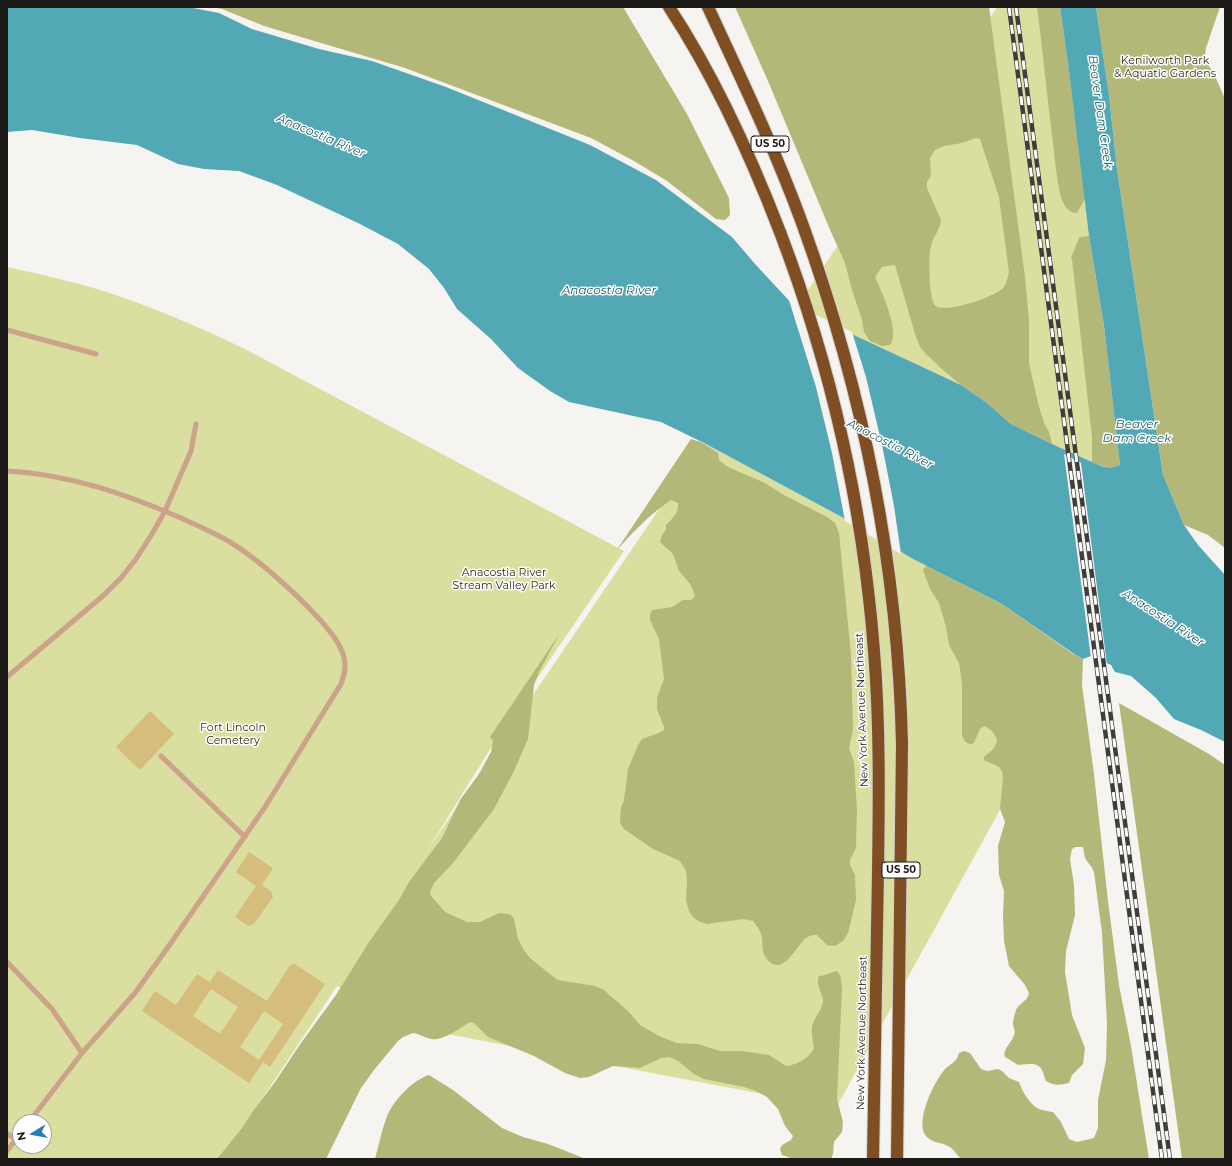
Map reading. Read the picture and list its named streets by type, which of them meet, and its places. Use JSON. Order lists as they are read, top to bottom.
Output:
{
  "streets": {
    "highway": ["US 50", "New York Avenue Northeast"]
  },
  "water": ["Beaver Dam Creek", "Anacostia River"],
  "parks": ["Kenilworth Park & Aquatic Gardens", "Anacostia River Stream Valley Park", "Fort Lincoln Cemetery"],
  "north": "left"
}
